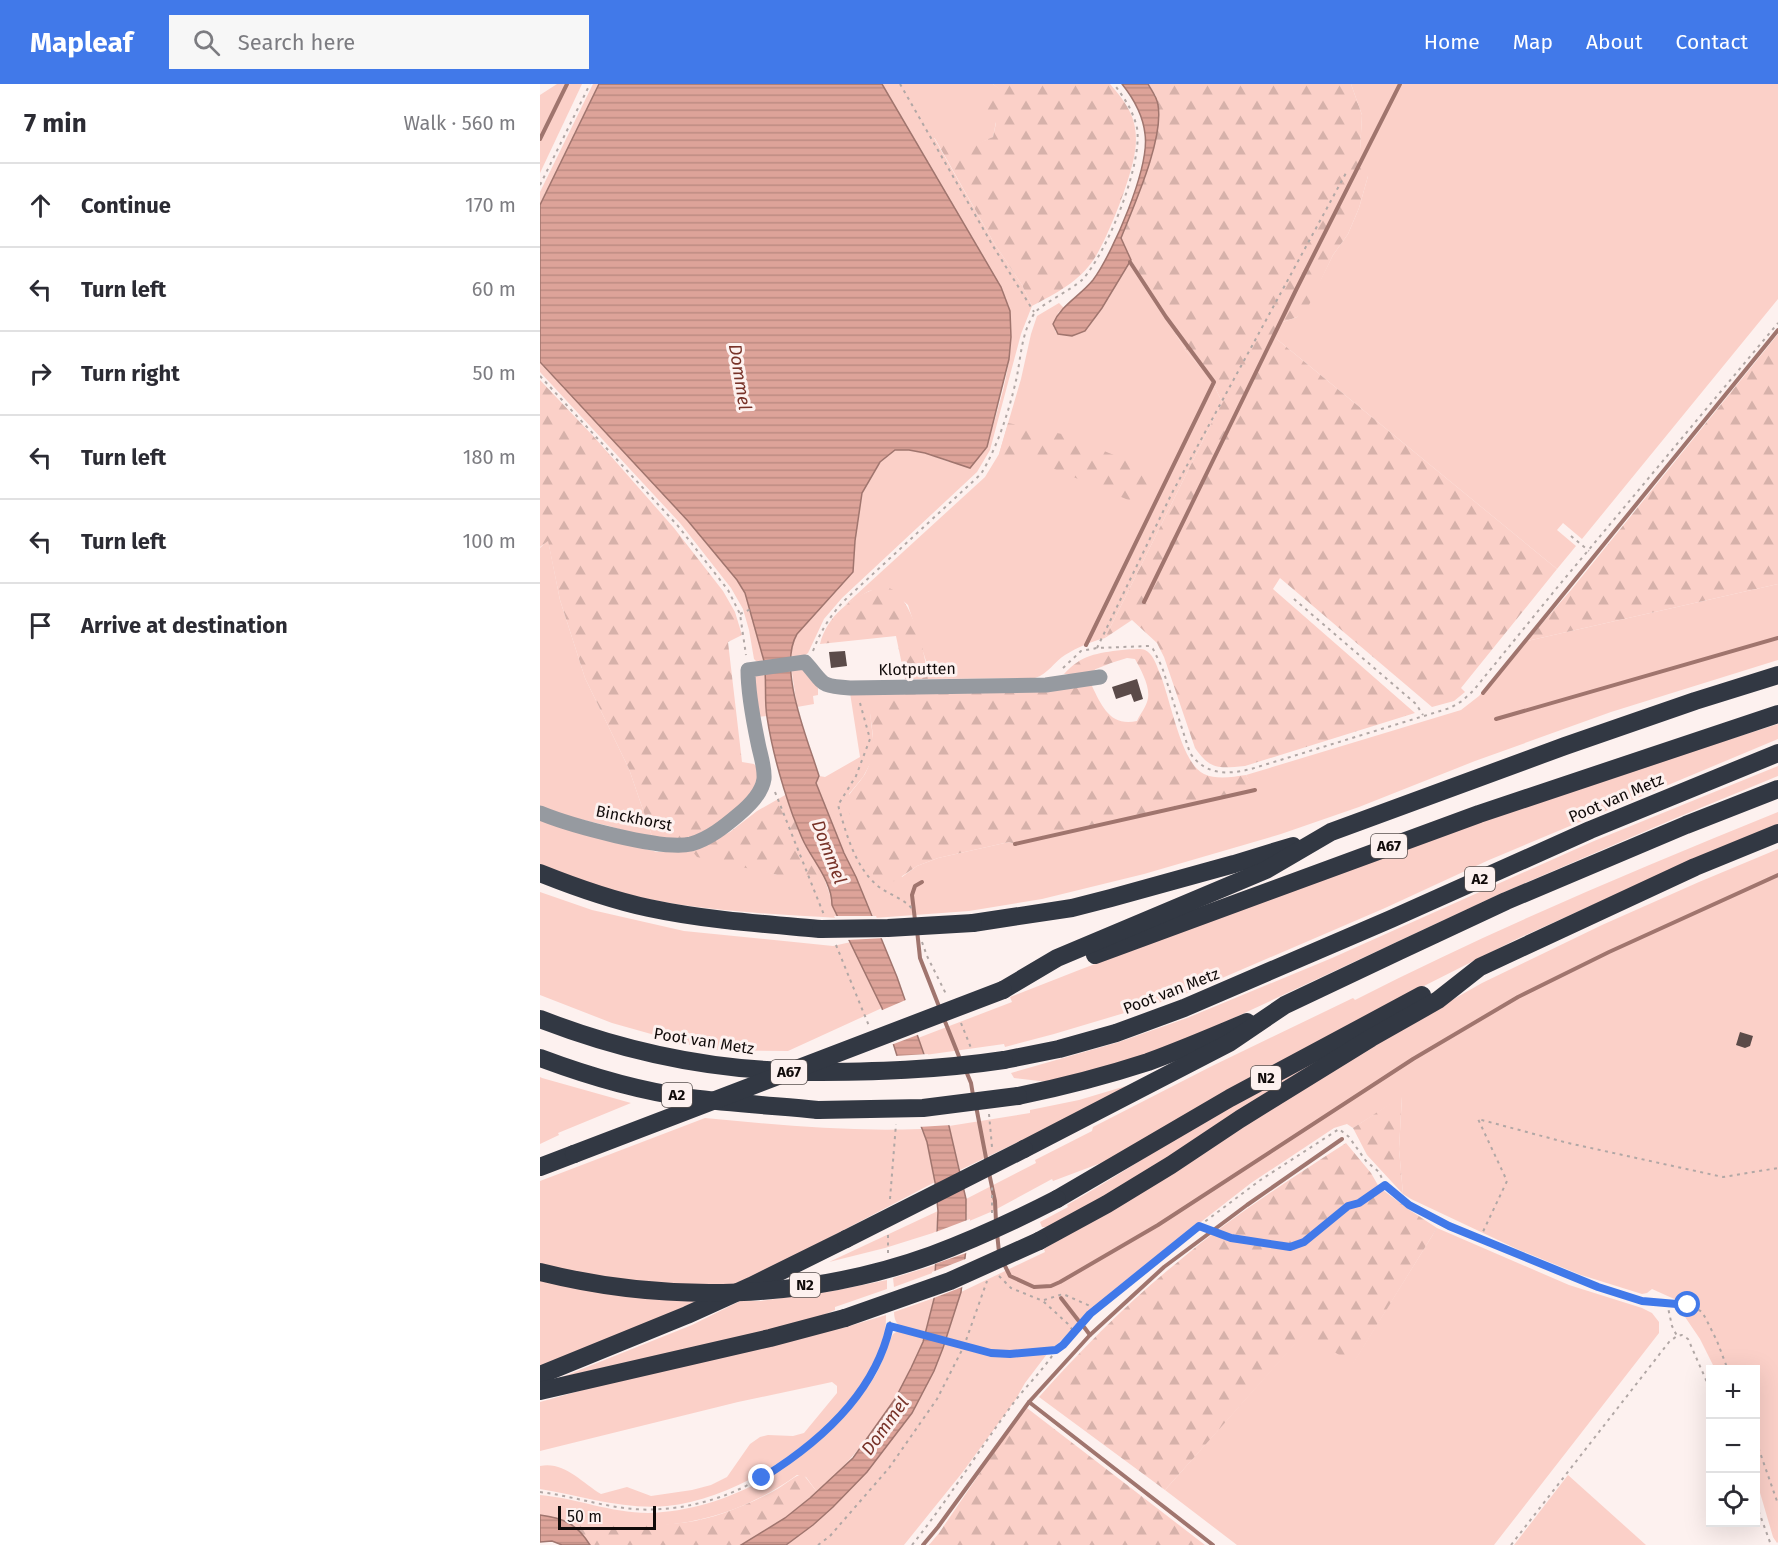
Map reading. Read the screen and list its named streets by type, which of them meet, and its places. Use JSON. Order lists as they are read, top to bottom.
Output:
{
  "streets": {
    "highway": [
      "Poot van Metz",
      "A67",
      "A2",
      "N2"
    ],
    "street": ["Klotputten", "Binckhorst"]
  },
  "water": ["Dommel"],
  "scale_bar": "50 m",
  "page": {
    "header": "Mapleaf",
    "search": "Search here",
    "nav": [
      "Home",
      "Map",
      "About",
      "Contact"
    ],
    "heading": ["7 min", "Walk · 560 m"],
    "list": [
      ["Continue", "170 m"],
      ["Turn left", "60 m"],
      ["Turn right", "50 m"],
      ["Turn left", "180 m"],
      ["Turn left", "100 m"],
      "Arrive at destination"
    ],
    "map_buttons": ["+", "−"],
    "scale": "50 m"
  }
}
